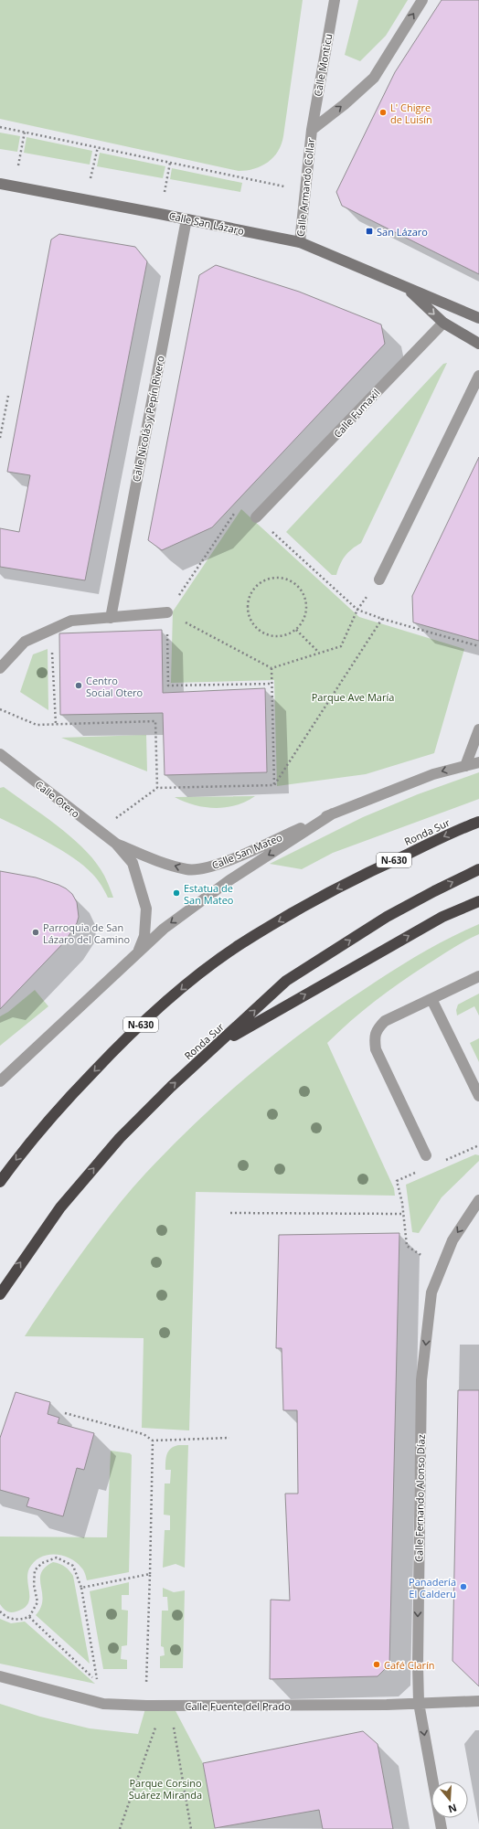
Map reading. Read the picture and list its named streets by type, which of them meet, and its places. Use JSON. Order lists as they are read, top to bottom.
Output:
{
  "streets": {
    "highway": ["Ronda Sur", "N-630"],
    "street": [
      "Calle Monticu",
      "Calle Armando Collar",
      "Calle San Lázaro",
      "Calle Fumaxil",
      "Calle Nicolás y Pepín Rivero",
      "Calle Otero",
      "Calle San Mateo",
      "Calle Fernando Alonso Díaz",
      "Calle Fuente del Prado"
    ]
  },
  "crossings": [
    ["Calle Monticu", "Calle Armando Collar"],
    ["Calle Armando Collar", "Calle San Lázaro"],
    ["Calle San Lázaro", "Calle Fumaxil"],
    ["Calle San Lázaro", "Calle Nicolás y Pepín Rivero"],
    ["Calle Otero", "Calle San Mateo"],
    ["Calle Fernando Alonso Díaz", "Calle Fuente del Prado"]
  ],
  "one_way": ["Calle Armando Collar", "Calle Fernando Alonso Díaz"],
  "parks": ["Parque Ave María", "Parque Corsino Suárez Miranda"],
  "places": {
    "other": [
      "L' Chigre de Luisín",
      "Centro Social Otero",
      "Estatua de San Mateo",
      "Parroquia de San Lázaro del Camino",
      "Panadería El Calderu",
      "Café Clarín"
    ],
    "transit": ["San Lázaro"]
  },
  "north": "bottom"
}
